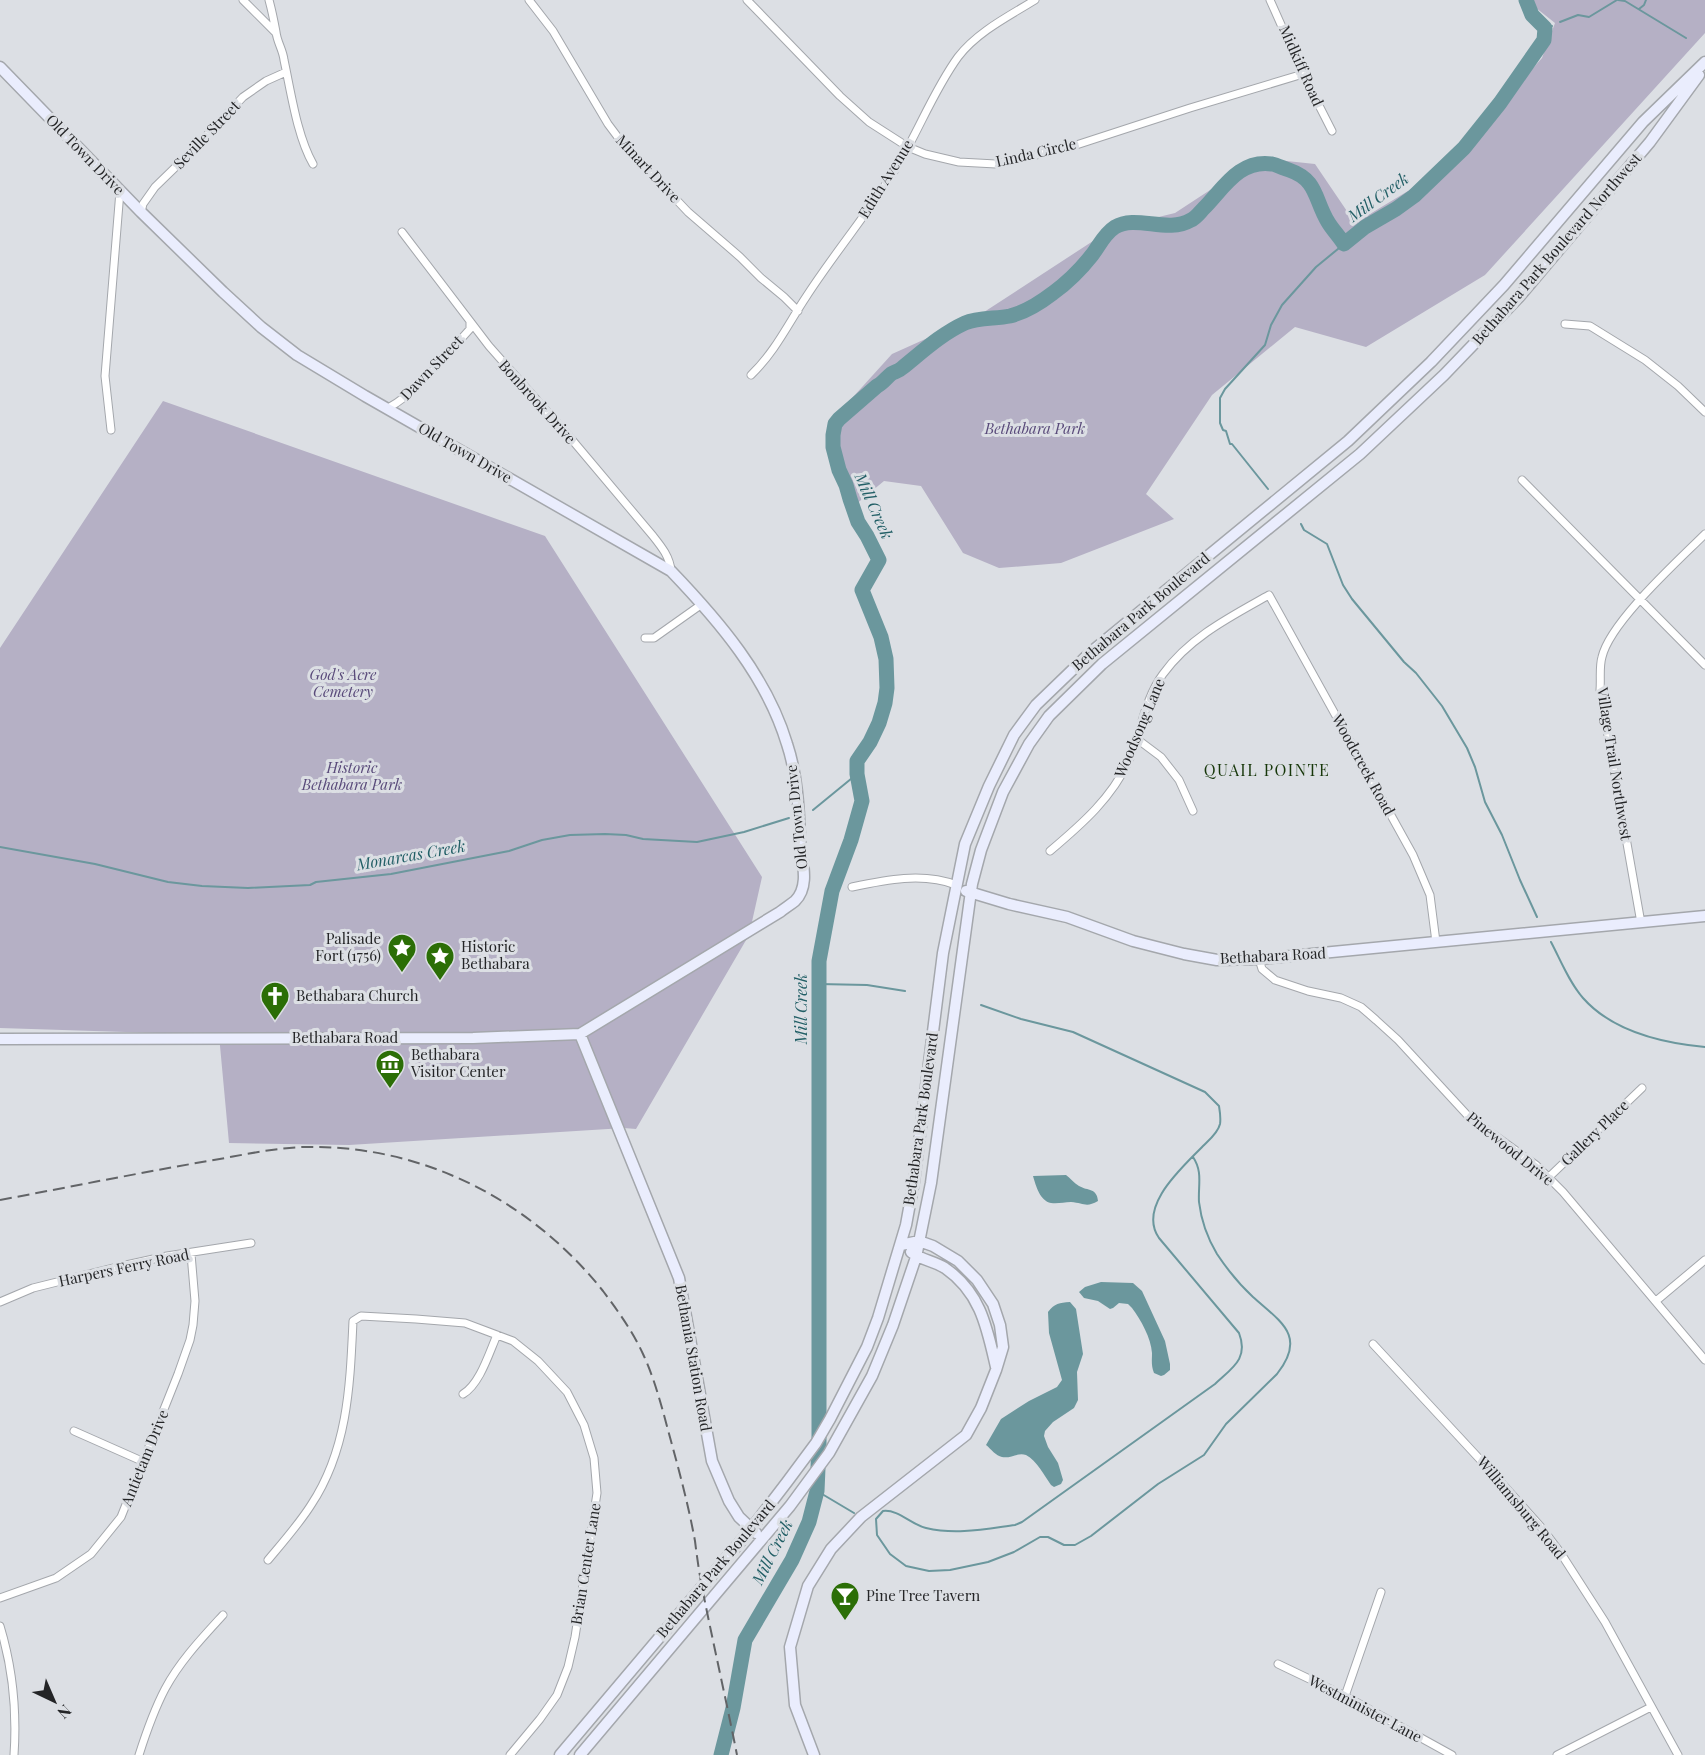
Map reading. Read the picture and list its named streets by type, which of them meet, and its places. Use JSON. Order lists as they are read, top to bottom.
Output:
{
  "streets": {
    "street": [
      "Midkiff Road",
      "Seville Street",
      "Linda Circle",
      "Old Town Drive",
      "Minart Drive",
      "Edith Avenue",
      "Bethabara Park Boulevard Northwest",
      "Dawn Street",
      "Bonbrook Drive",
      "Bethabara Park Boulevard",
      "Woodsong Lane",
      "Village Trail Northwest",
      "Woodcreek Road",
      "Bethabara Road",
      "Gallery Place",
      "Pinewood Drive",
      "Harpers Ferry Road",
      "Bethania Station Road",
      "Antietam Drive",
      "Williamsburg Road",
      "Brian Center Lane",
      "Westminister Lane"
    ]
  },
  "crossings": [
    ["Midkiff Road", "Linda Circle"],
    ["Seville Street", "Old Town Drive"],
    ["Linda Circle", "Edith Avenue"],
    ["Old Town Drive", "Dawn Street"],
    ["Old Town Drive", "Bonbrook Drive"],
    ["Old Town Drive", "Bethabara Road"],
    ["Minart Drive", "Edith Avenue"],
    ["Bethabara Park Boulevard Northwest", "Bethabara Park Boulevard"],
    ["Dawn Street", "Bonbrook Drive"],
    ["Bethabara Park Boulevard", "Bethabara Road"],
    ["Bethabara Park Boulevard", "Bethania Station Road"],
    ["Woodsong Lane", "Woodcreek Road"],
    ["Village Trail Northwest", "Bethabara Road"],
    ["Woodcreek Road", "Bethabara Road"],
    ["Bethabara Road", "Pinewood Drive"],
    ["Bethabara Road", "Bethania Station Road"],
    ["Gallery Place", "Pinewood Drive"],
    ["Harpers Ferry Road", "Antietam Drive"]
  ],
  "districts": ["QUAIL POINTE"],
  "water": ["Mill Creek", "Monarcas Creek"],
  "parks": ["Bethabara Park", "God's Acre Cemetery", "Historic Bethabara Park"],
  "places": {
    "place": ["Palisade Fort (1756)", "Historic Bethabara"],
    "church": ["Bethabara Church"],
    "museum": ["Bethabara Visitor Center"],
    "bar": ["Pine Tree Tavern"]
  },
  "north": "bottom right"
}
